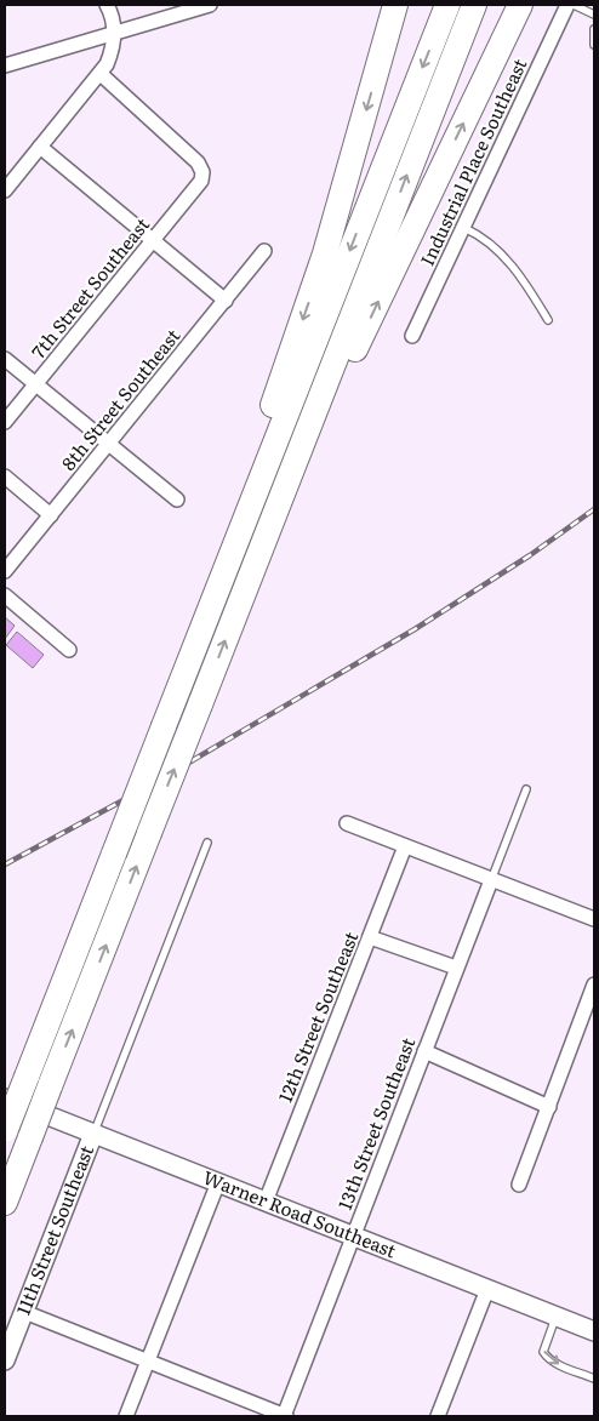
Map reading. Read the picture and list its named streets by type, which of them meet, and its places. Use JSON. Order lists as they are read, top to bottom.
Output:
{
  "streets": {
    "street": [
      "Industrial Place Southeast",
      "7th Street Southeast",
      "8th Street Southeast",
      "12th Street Southeast",
      "13th Street Southeast",
      "Warner Road Southeast",
      "11th Street Southeast"
    ]
  },
  "crossings": [
    ["12th Street Southeast", "Warner Road Southeast"],
    ["13th Street Southeast", "Warner Road Southeast"],
    ["Warner Road Southeast", "11th Street Southeast"]
  ]
}
